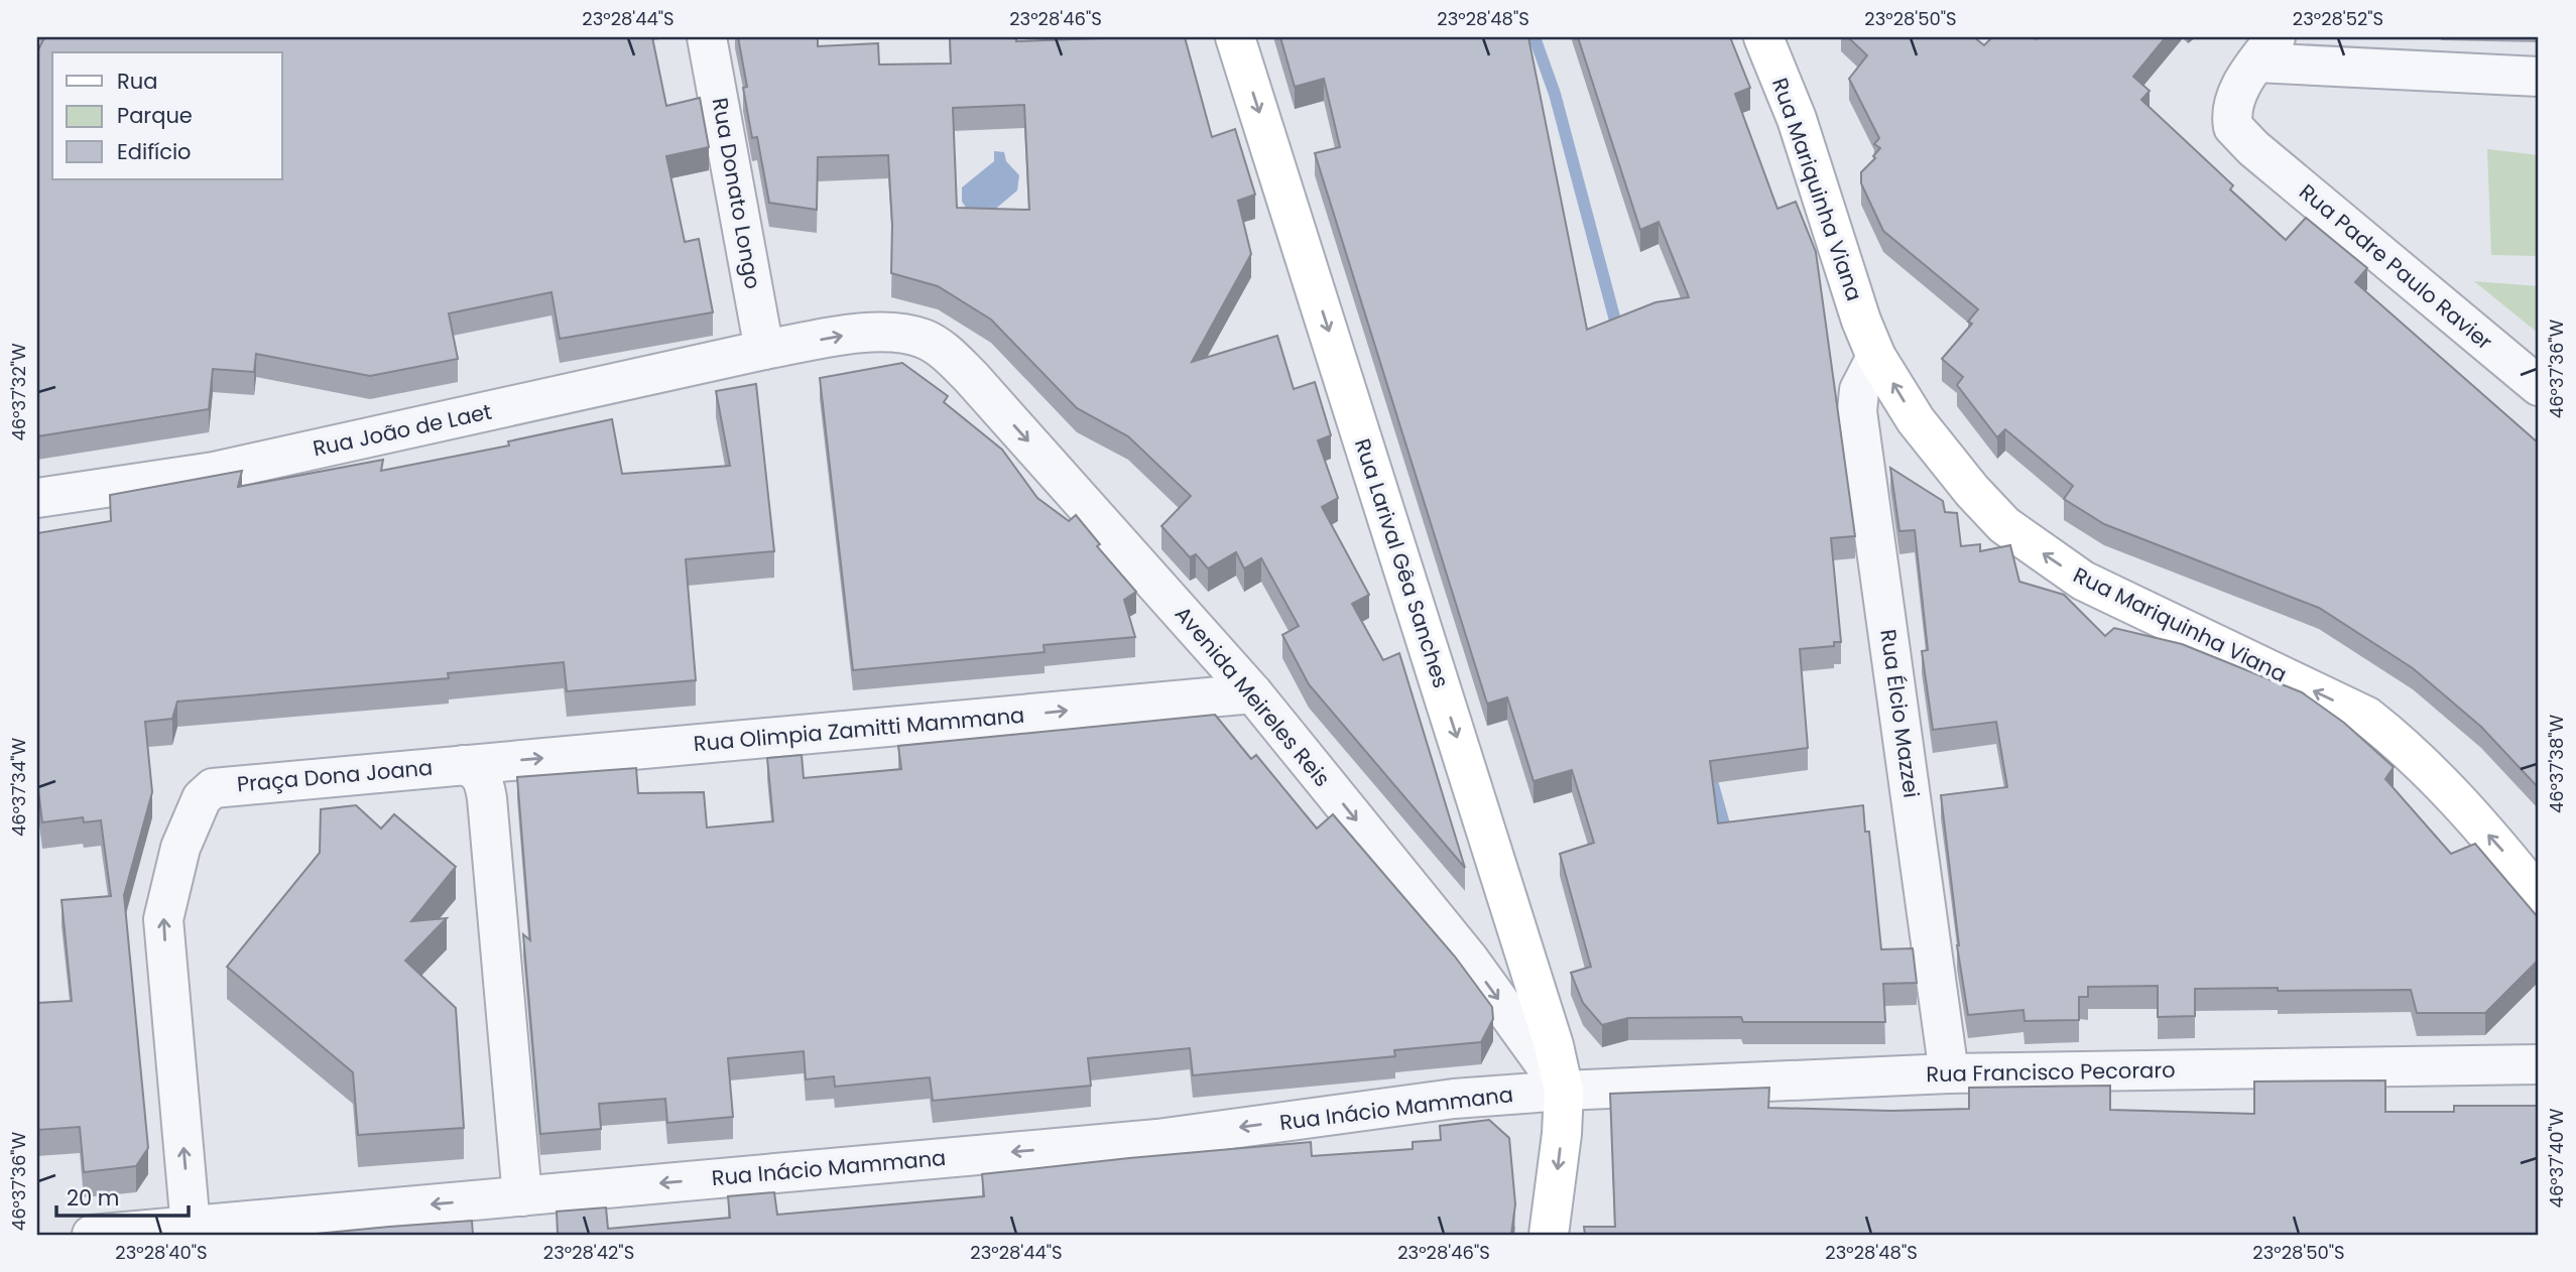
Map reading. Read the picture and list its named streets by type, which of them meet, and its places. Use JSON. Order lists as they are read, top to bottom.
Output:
{
  "streets": {
    "street": [
      "Rua Mariquinha Viana",
      "Rua Donato Longo",
      "Rua Padre Paulo Ravier",
      "Rua João de Laet",
      "Rua Larival Gêa Sanches",
      "Avenida Meireles Reis",
      "Rua Élcio Mazzei",
      "Rua Olimpia Zamitti Mammana",
      "Praça Dona Joana",
      "Rua Francisco Pecoraro",
      "Rua Inácio Mammana"
    ]
  },
  "crossings": [
    ["Rua Mariquinha Viana", "Rua Élcio Mazzei"],
    ["Rua Donato Longo", "Rua João de Laet"],
    ["Rua Donato Longo", "Avenida Meireles Reis"],
    ["Rua João de Laet", "Avenida Meireles Reis"],
    ["Rua Larival Gêa Sanches", "Avenida Meireles Reis"],
    ["Rua Larival Gêa Sanches", "Rua Francisco Pecoraro"],
    ["Rua Larival Gêa Sanches", "Rua Inácio Mammana"],
    ["Avenida Meireles Reis", "Rua Olimpia Zamitti Mammana"],
    ["Avenida Meireles Reis", "Rua Francisco Pecoraro"],
    ["Avenida Meireles Reis", "Rua Inácio Mammana"],
    ["Rua Élcio Mazzei", "Rua Francisco Pecoraro"],
    ["Rua Olimpia Zamitti Mammana", "Praça Dona Joana"],
    ["Praça Dona Joana", "Rua Inácio Mammana"],
    ["Rua Francisco Pecoraro", "Rua Inácio Mammana"]
  ],
  "one_way": [
    "Rua Mariquinha Viana",
    "Rua Larival Gêa Sanches",
    "Avenida Meireles Reis",
    "Rua Olimpia Zamitti Mammana",
    "Rua Inácio Mammana"
  ],
  "legend": ["Rua", "Parque", "Edifício"],
  "scale_bar": "20 m",
  "coordinates": [
    "23°28'44\"S",
    "23°28'46\"S",
    "23°28'48\"S",
    "23°28'50\"S",
    "23°28'52\"S",
    "46°37'36\"W",
    "46°37'32\"W",
    "46°37'38\"W",
    "46°37'34\"W",
    "46°37'40\"W",
    "23°28'40\"S",
    "23°28'42\"S"
  ]
}
